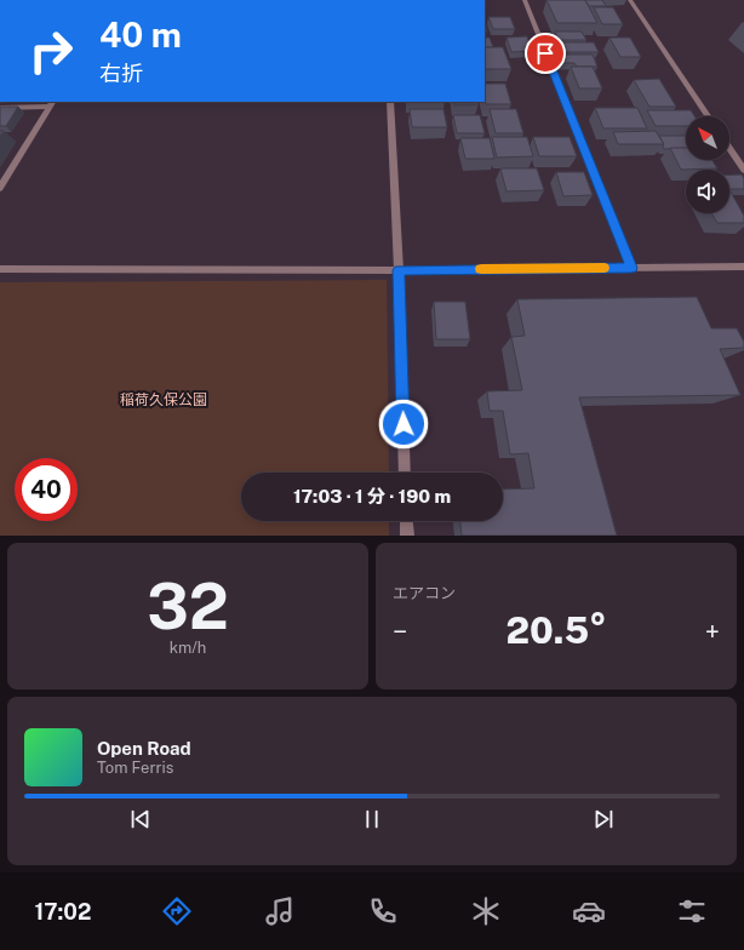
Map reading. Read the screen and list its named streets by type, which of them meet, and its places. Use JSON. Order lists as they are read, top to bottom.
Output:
{
  "parks": ["稲荷久保公園"],
  "north": "top left",
  "page": {
    "turn": ["40 m", "右折"],
    "limit": "40",
    "trip": "17:03 · 1 分 · 190 m",
    "tile": [
      ["32", "km/h"],
      "エアコン"
    ],
    "heat": ["−", "20.5°", "+"],
    "song": ["Open Road", "Tom Ferris"],
    "tabs": "17:02"
  }
}
